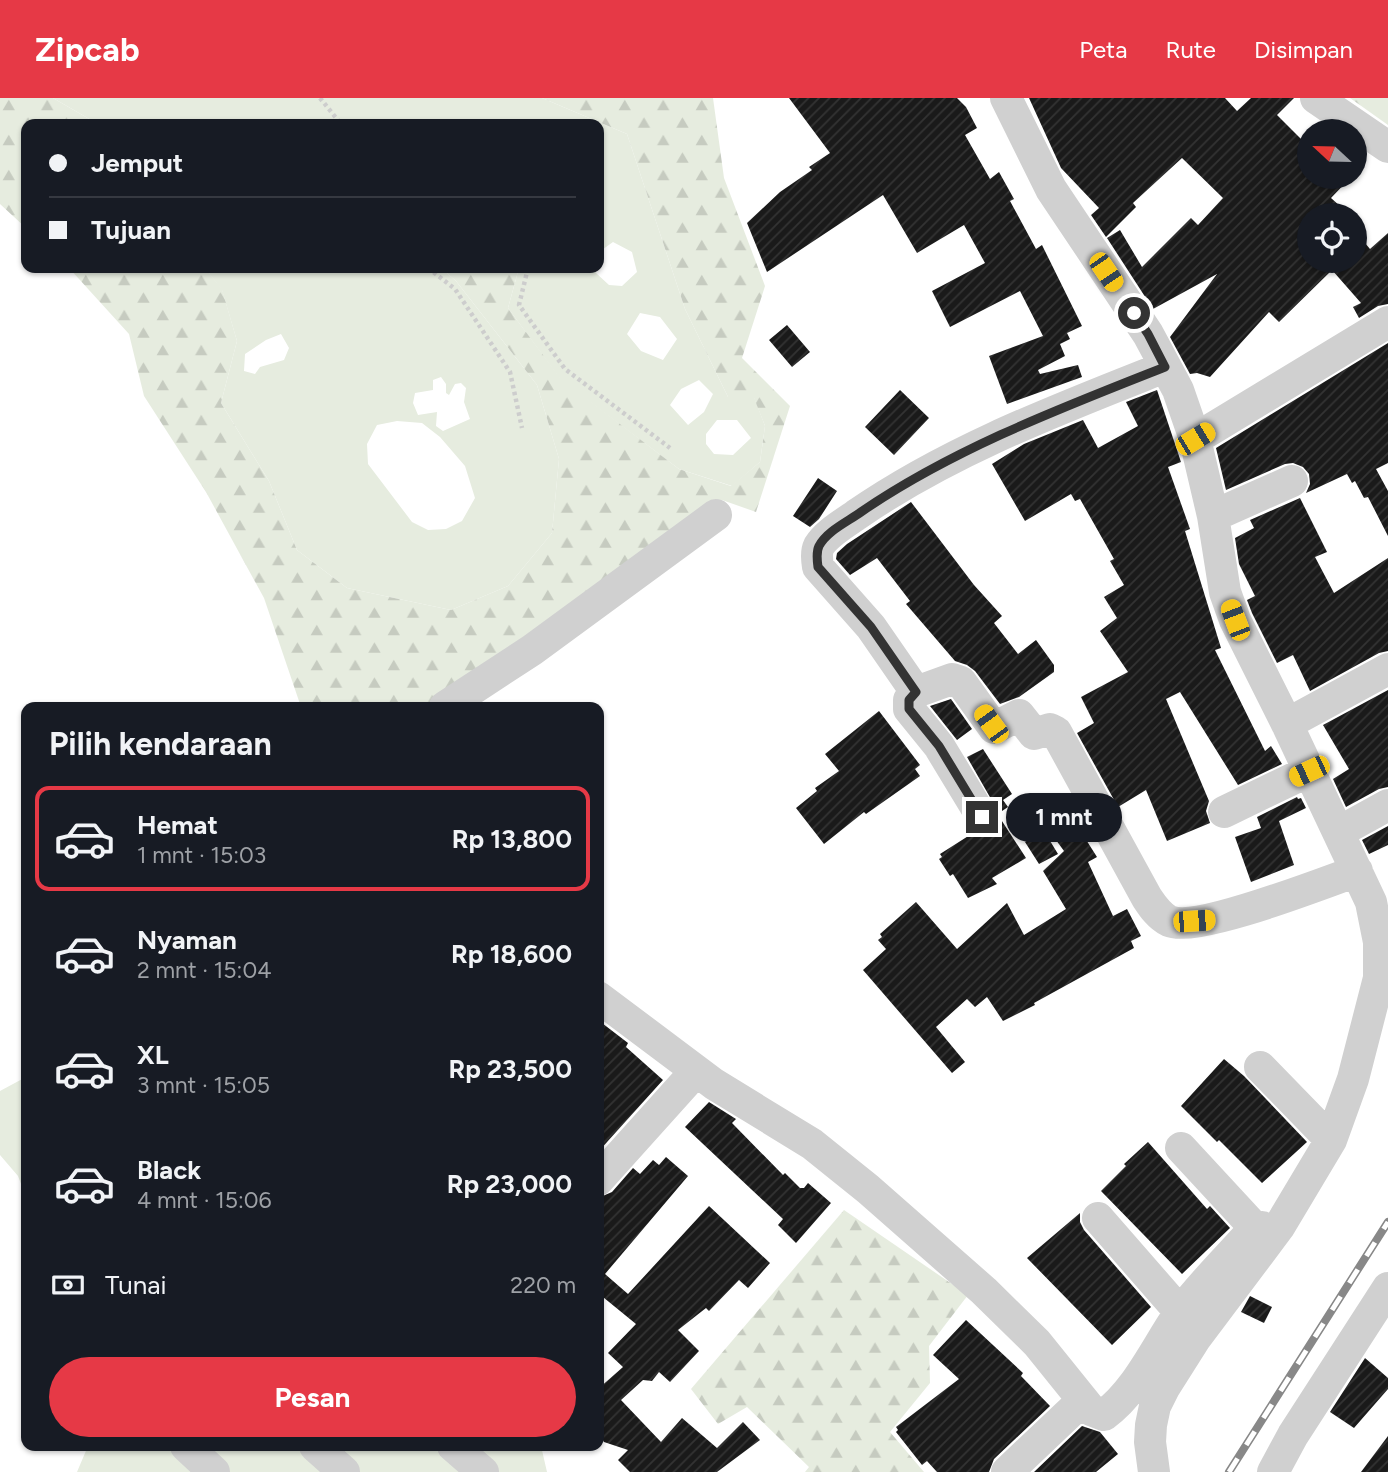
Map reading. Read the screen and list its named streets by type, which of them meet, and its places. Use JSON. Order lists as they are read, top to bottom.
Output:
{
  "north": "left",
  "page": {
    "header": "Zipcab",
    "nav": ["Peta", "Rute", "Disimpan"],
    "banner": ["Jemput", "Tujuan"],
    "heading": "Pilih kendaraan",
    "list": [
      {
        "name": "Hemat",
        "note": "1 mnt · 15:03",
        "value": "Rp 13,800"
      },
      {
        "name": "Nyaman",
        "note": "2 mnt · 15:04",
        "value": "Rp 18,600"
      },
      {
        "name": "XL",
        "note": "3 mnt · 15:05",
        "value": "Rp 23,500"
      },
      {
        "name": "Black",
        "note": "4 mnt · 15:06",
        "value": "Rp 23,000"
      }
    ],
    "bubble": "1 mnt",
    "pay": ["Tunai", "220 m"],
    "buttons": "Pesan"
  }
}
